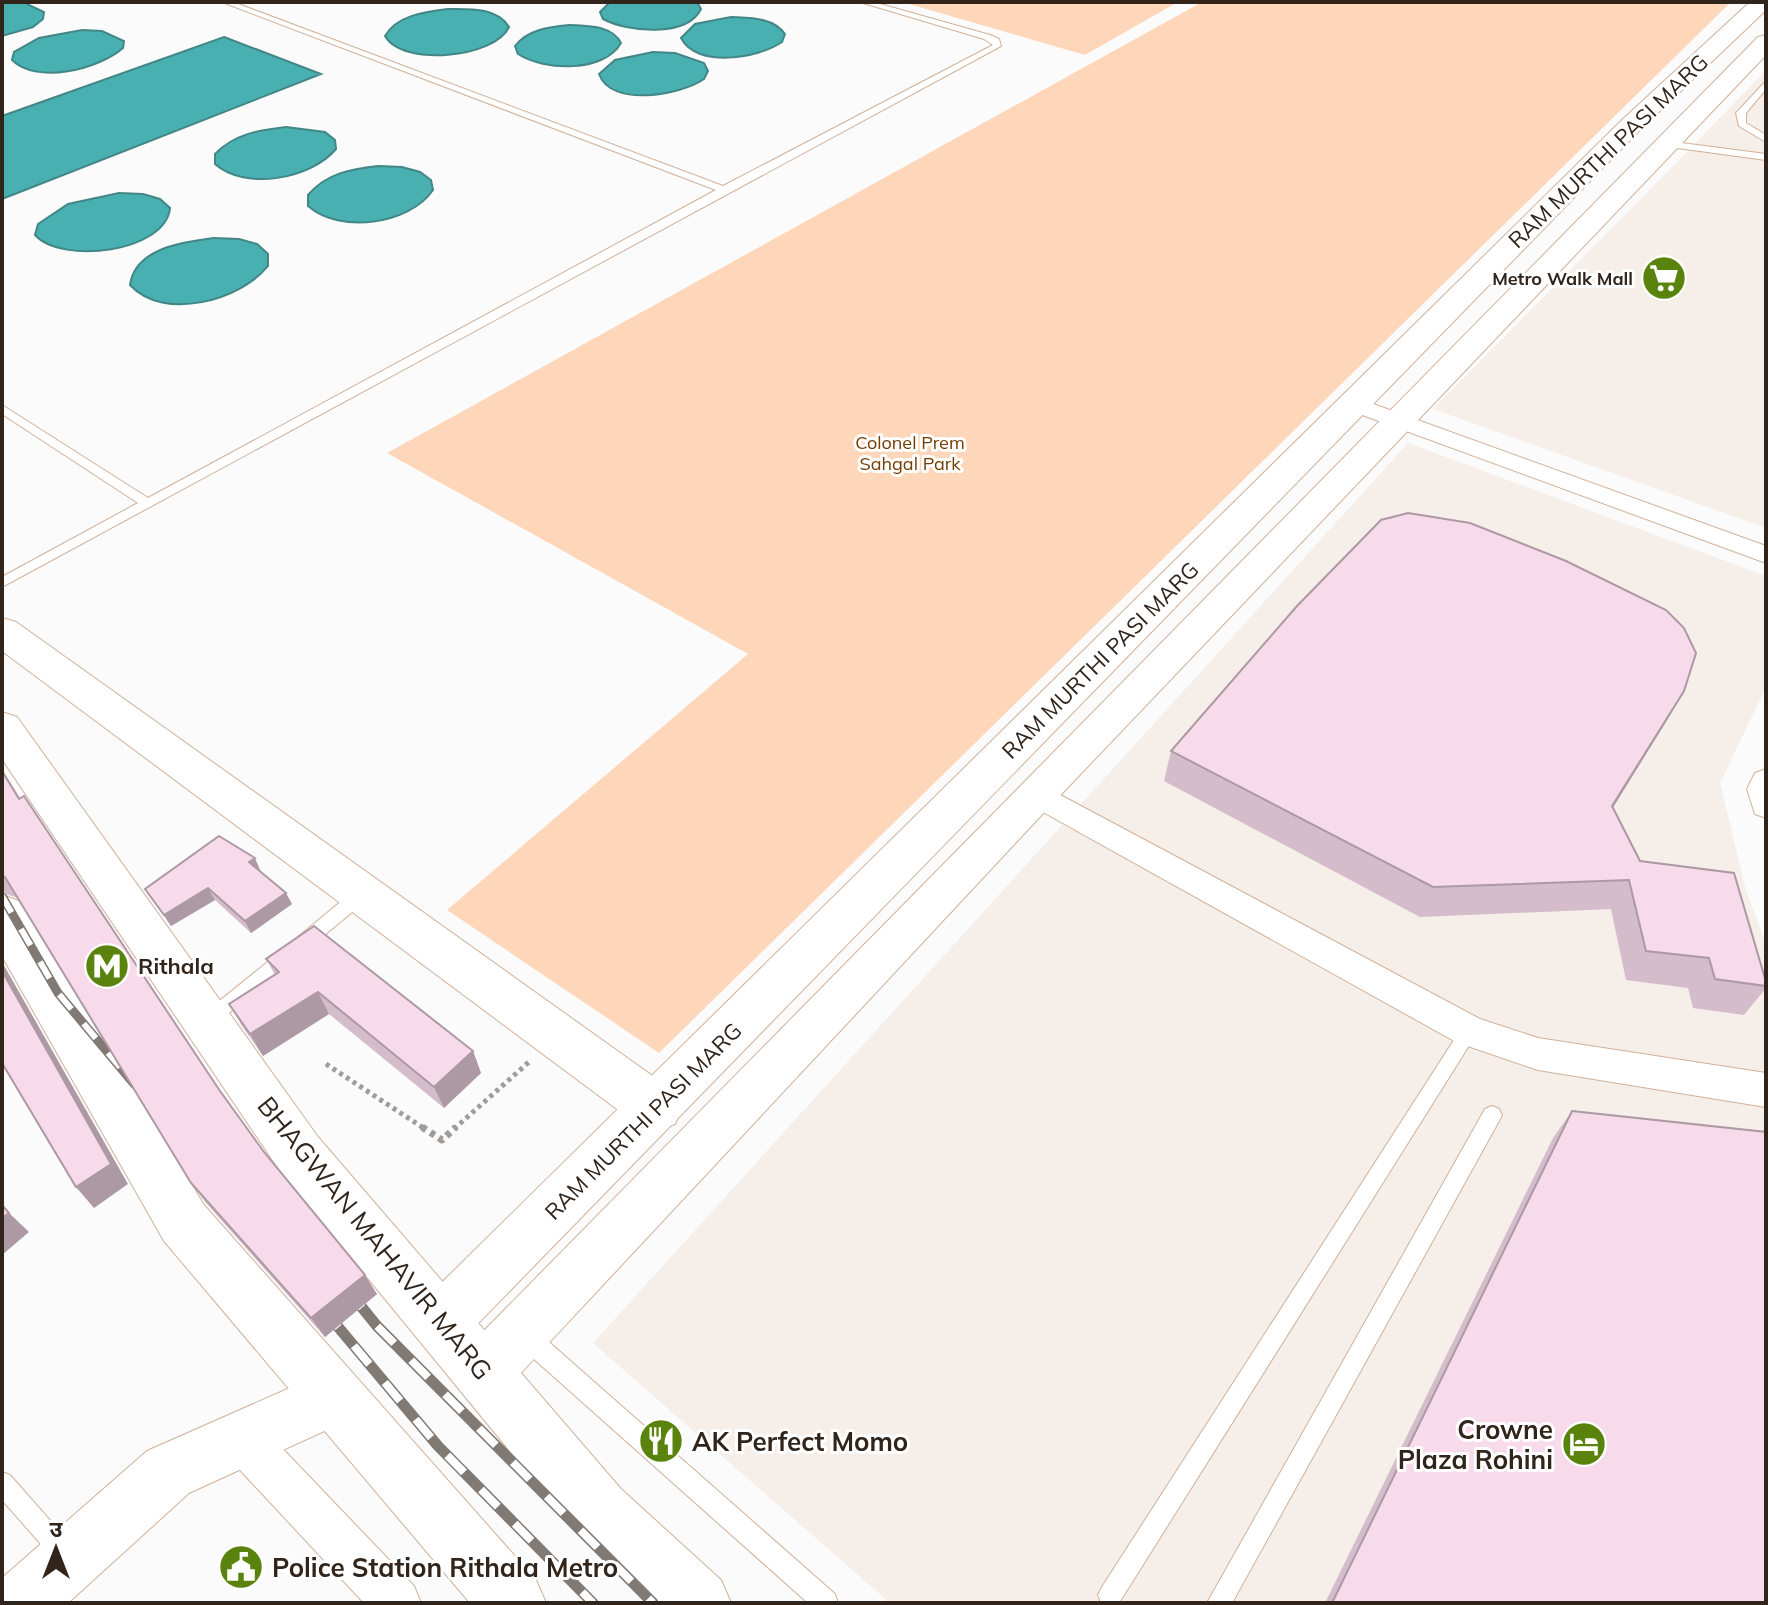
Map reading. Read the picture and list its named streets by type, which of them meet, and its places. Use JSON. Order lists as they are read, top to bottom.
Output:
{
  "streets": {
    "main road": ["BHAGWAN MAHAVIR MARG"],
    "street": ["RAM MURTHI PASI MARG"]
  },
  "crossings": [
    ["RAM MURTHI PASI MARG", "BHAGWAN MAHAVIR MARG"]
  ],
  "parks": ["Colonel Prem Sahgal Park"],
  "places": {
    "supermarket": ["Metro Walk Mall"],
    "metro station": ["Rithala"],
    "restaurant": ["AK Perfect Momo"],
    "hotel": ["Crowne Plaza Rohini"],
    "public building": ["Police Station Rithala Metro"]
  },
  "north": "top"
}
